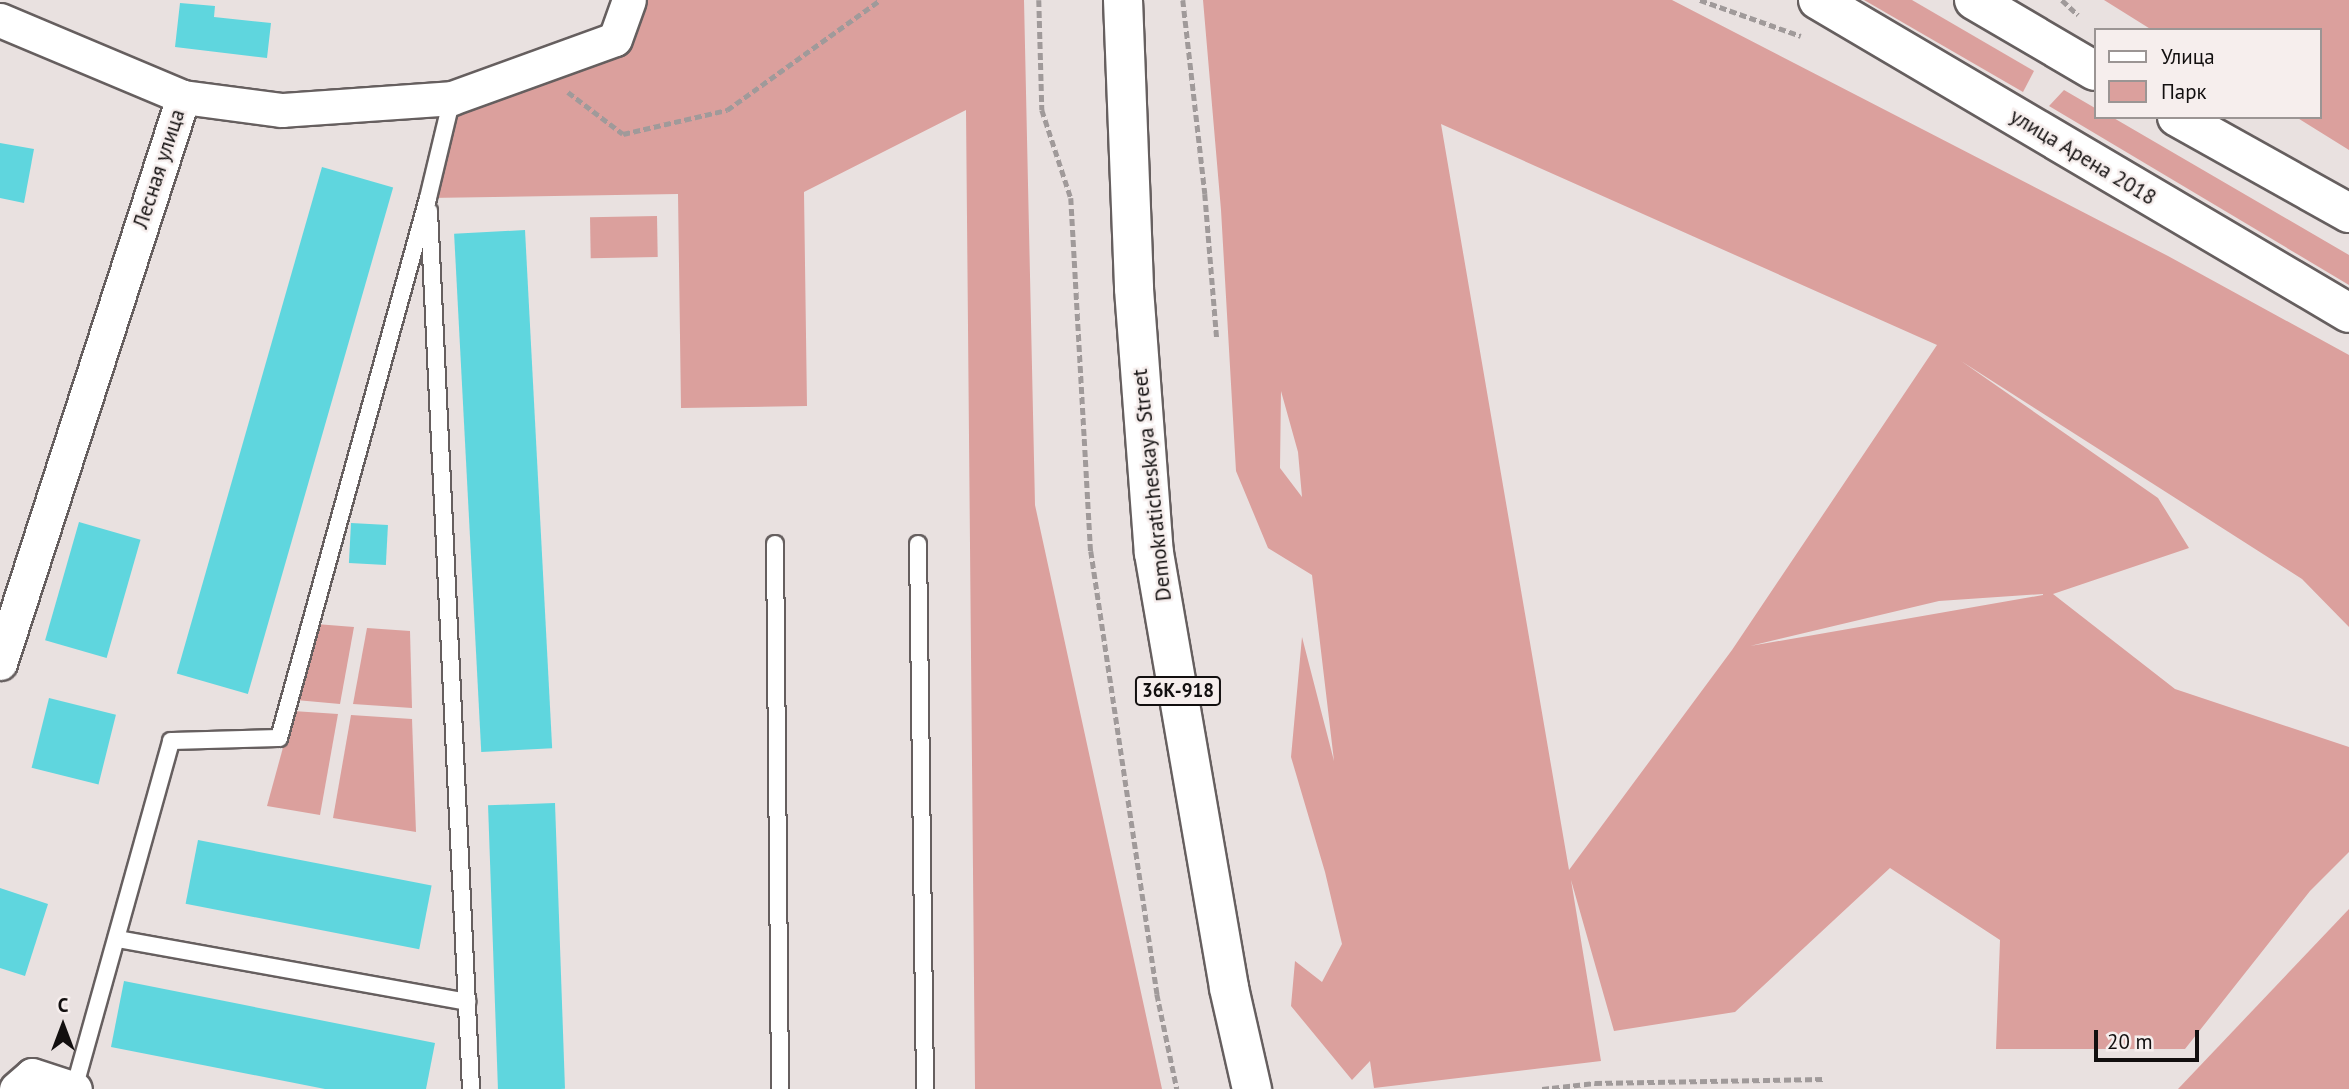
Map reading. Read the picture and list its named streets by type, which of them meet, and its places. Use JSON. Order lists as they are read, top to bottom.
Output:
{
  "streets": {
    "main road": ["улица Арена 2018", "Demokraticheskaya Street", "36К-918"],
    "street": ["Лесная улица"]
  },
  "legend": ["Улица", "Парк"],
  "scale_bar": "20 m",
  "north": "top"
}
